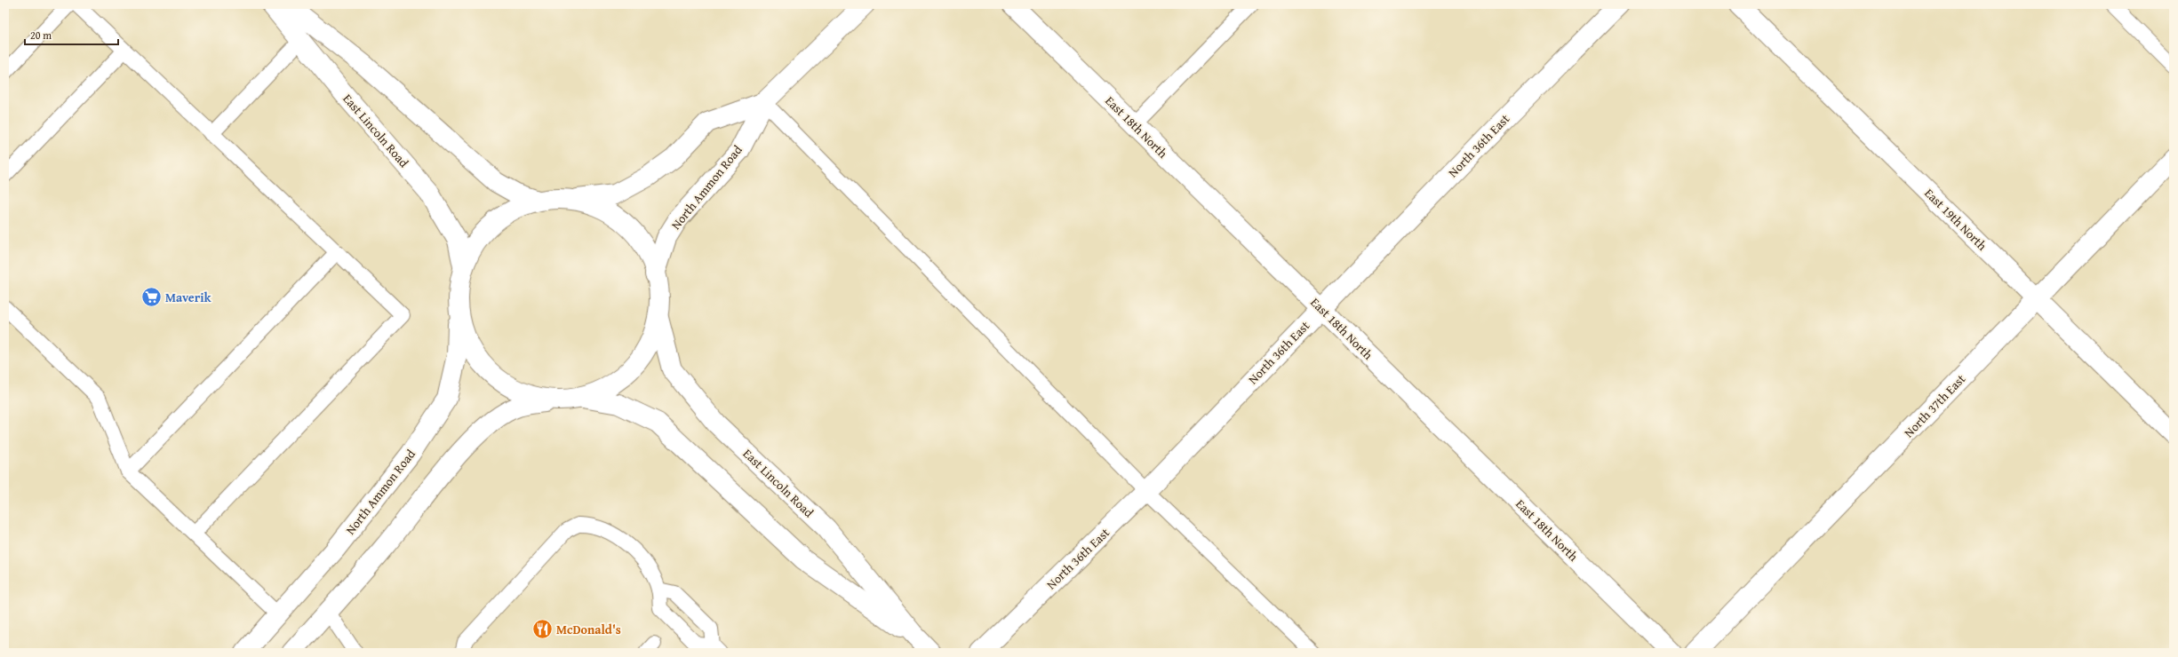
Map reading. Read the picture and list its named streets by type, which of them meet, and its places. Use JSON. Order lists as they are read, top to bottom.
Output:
{
  "streets": {
    "main road": [
      "East 18th North",
      "East Lincoln Road",
      "North 36th East",
      "North Ammon Road",
      "East 19th North",
      "North 37th East"
    ]
  },
  "crossings": [
    ["East 18th North", "North 36th East"],
    ["East 19th North", "North 37th East"]
  ],
  "places": {
    "supermarket": ["Maverik"],
    "restaurant": ["McDonald's"]
  },
  "scale_bar": "20 m"
}
